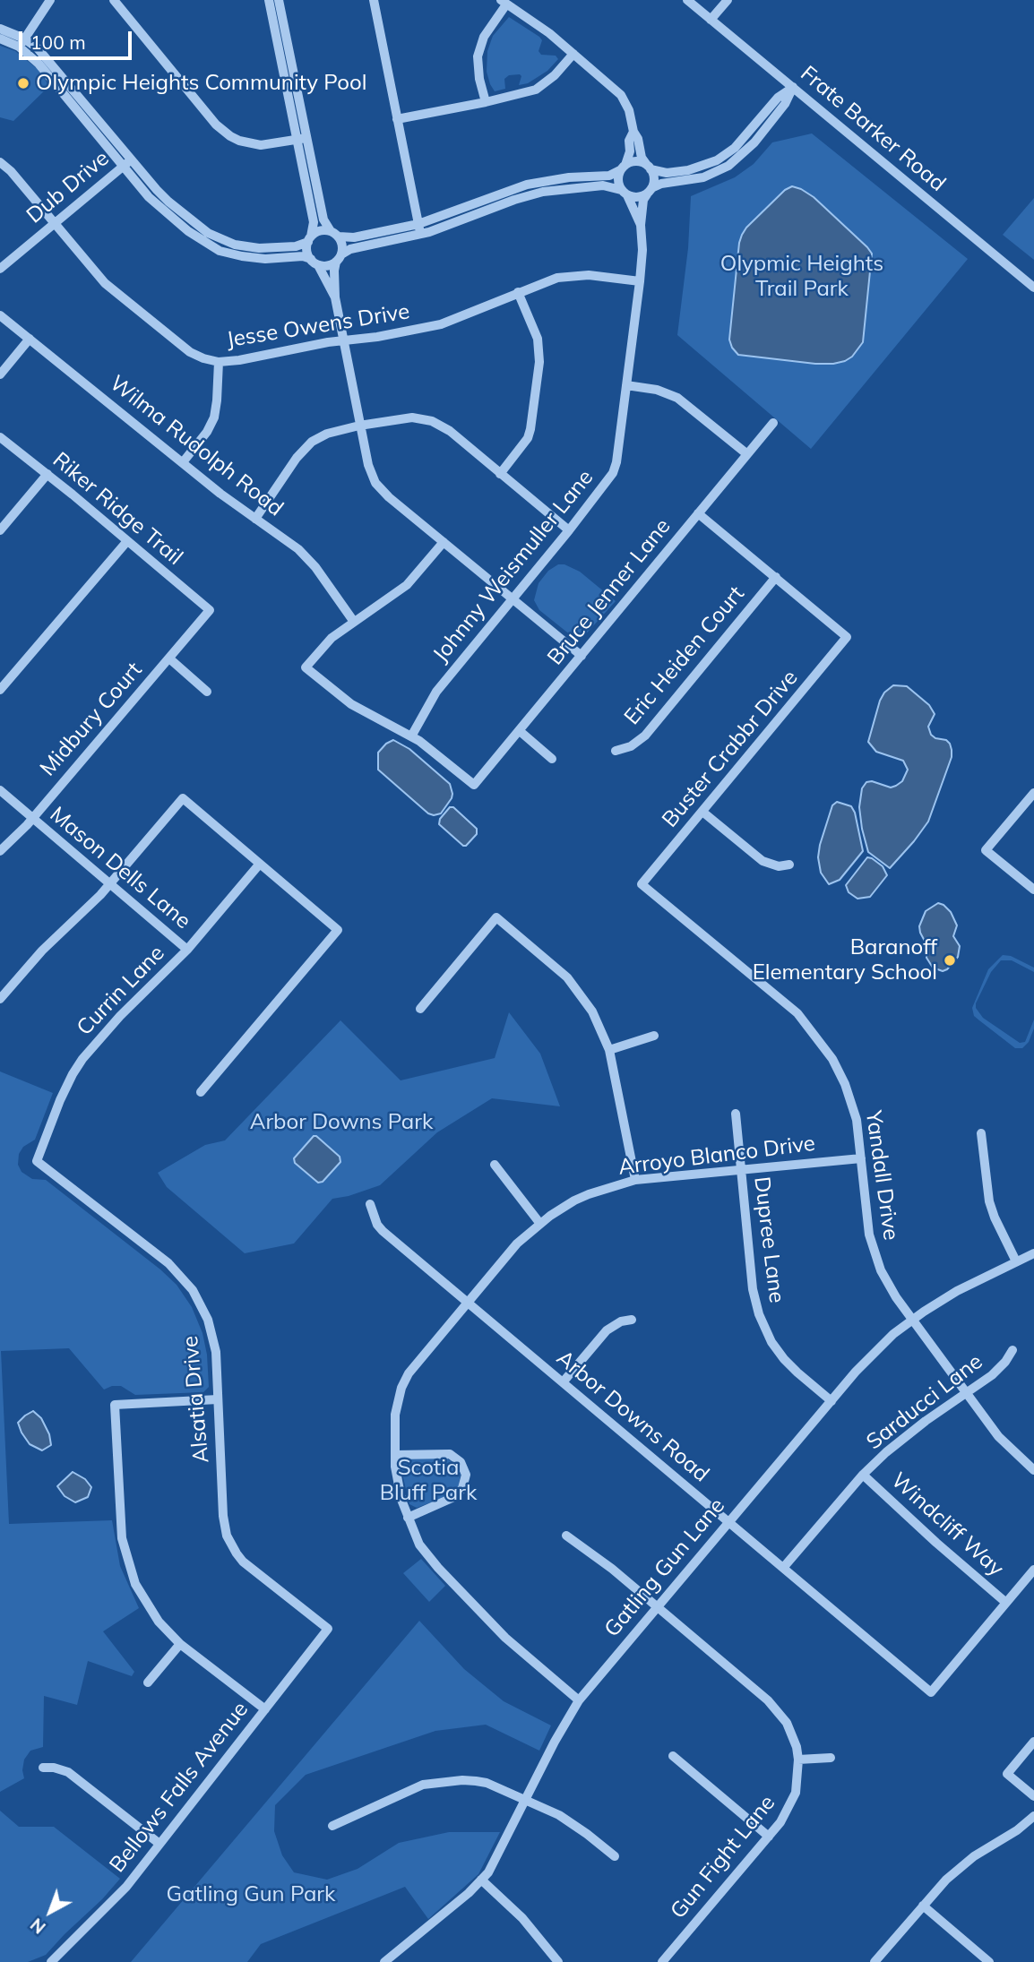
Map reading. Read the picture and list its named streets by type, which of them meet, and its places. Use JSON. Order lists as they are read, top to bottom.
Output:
{
  "streets": {
    "street": [
      "Frate Barker Road",
      "Dub Drive",
      "Jesse Owens Drive",
      "Wilma Rudolph Road",
      "Riker Ridge Trail",
      "Johnny Weismuller Lane",
      "Bruce Jenner Lane",
      "Eric Heiden Court",
      "Midbury Court",
      "Buster Crabbr Drive",
      "Mason Dells Lane",
      "Currin Lane",
      "Arroyo Blanco Drive",
      "Yandall Drive",
      "Dupree Lane",
      "Alsatia Drive",
      "Sarducci Lane",
      "Arbor Downs Road",
      "Windcliff Way",
      "Gatling Gun Lane",
      "Bellows Falls Avenue",
      "Gun Fight Lane"
    ]
  },
  "crossings": [
    ["Dub Drive", "Jesse Owens Drive"],
    ["Jesse Owens Drive", "Johnny Weismuller Lane"],
    ["Riker Ridge Trail", "Midbury Court"],
    ["Johnny Weismuller Lane", "Bruce Jenner Lane"],
    ["Eric Heiden Court", "Buster Crabbr Drive"],
    ["Midbury Court", "Mason Dells Lane"],
    ["Buster Crabbr Drive", "Yandall Drive"],
    ["Mason Dells Lane", "Currin Lane"],
    ["Currin Lane", "Alsatia Drive"],
    ["Arroyo Blanco Drive", "Yandall Drive"],
    ["Arroyo Blanco Drive", "Dupree Lane"],
    ["Arroyo Blanco Drive", "Arbor Downs Road"],
    ["Arroyo Blanco Drive", "Gatling Gun Lane"],
    ["Yandall Drive", "Sarducci Lane"],
    ["Yandall Drive", "Gatling Gun Lane"],
    ["Dupree Lane", "Gatling Gun Lane"],
    ["Alsatia Drive", "Bellows Falls Avenue"],
    ["Sarducci Lane", "Arbor Downs Road"],
    ["Sarducci Lane", "Windcliff Way"],
    ["Arbor Downs Road", "Windcliff Way"],
    ["Arbor Downs Road", "Gatling Gun Lane"],
    ["Gatling Gun Lane", "Gun Fight Lane"]
  ],
  "parks": [
    "Olypmic Heights Trail Park",
    "Arbor Downs Park",
    "Scotia Bluff Park",
    "Gatling Gun Park"
  ],
  "places": ["Olympic Heights Community Pool", "Baranoff Elementary School"],
  "scale_bar": "100 m",
  "north": "bottom left"
}
